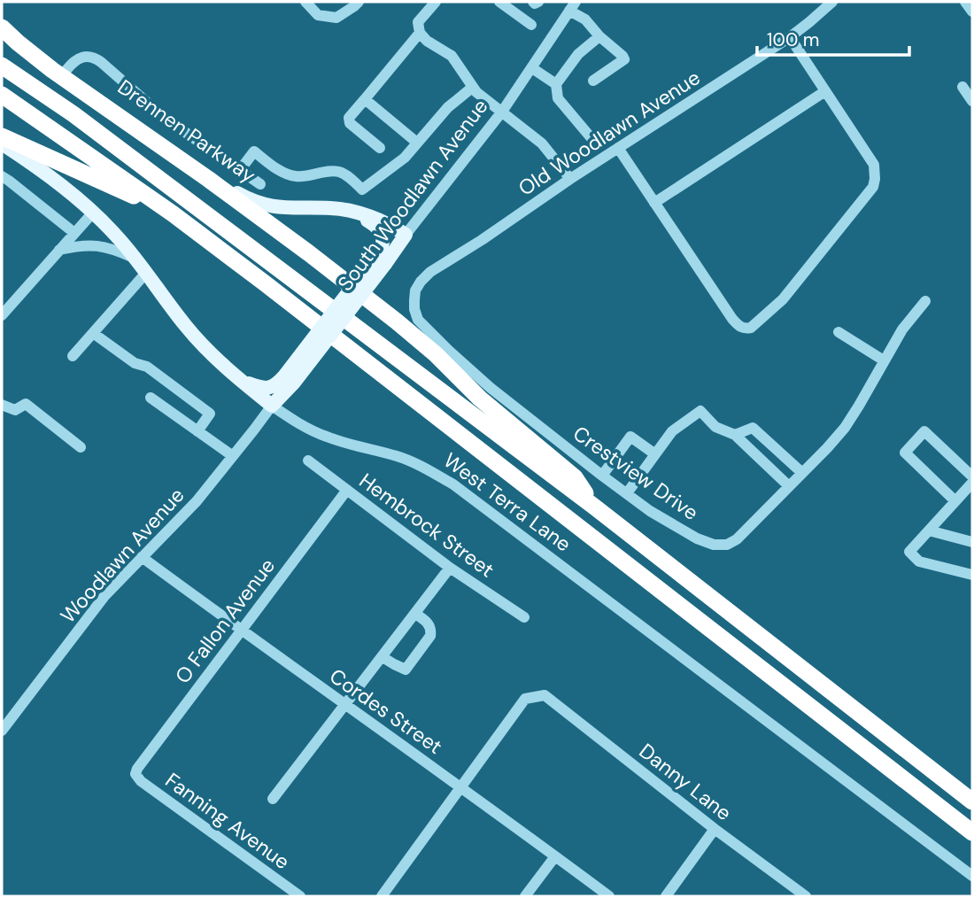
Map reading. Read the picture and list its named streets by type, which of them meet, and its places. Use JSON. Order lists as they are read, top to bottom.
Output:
{
  "streets": {
    "main road": ["Drennen Parkway", "South Woodlawn Avenue", "West Terra Lane"],
    "street": [
      "Old Woodlawn Avenue",
      "Crestview Drive",
      "Hembrock Street",
      "Woodlawn Avenue",
      "O Fallon Avenue",
      "Cordes Street",
      "Danny Lane",
      "Fanning Avenue"
    ]
  },
  "crossings": [
    ["Drennen Parkway", "South Woodlawn Avenue"],
    ["Old Woodlawn Avenue", "Crestview Drive"],
    ["South Woodlawn Avenue", "West Terra Lane"],
    ["South Woodlawn Avenue", "Woodlawn Avenue"],
    ["West Terra Lane", "Woodlawn Avenue"],
    ["Hembrock Street", "O Fallon Avenue"],
    ["Woodlawn Avenue", "Cordes Street"],
    ["O Fallon Avenue", "Cordes Street"],
    ["O Fallon Avenue", "Fanning Avenue"],
    ["Cordes Street", "Danny Lane"]
  ],
  "scale_bar": "100 m"
}
